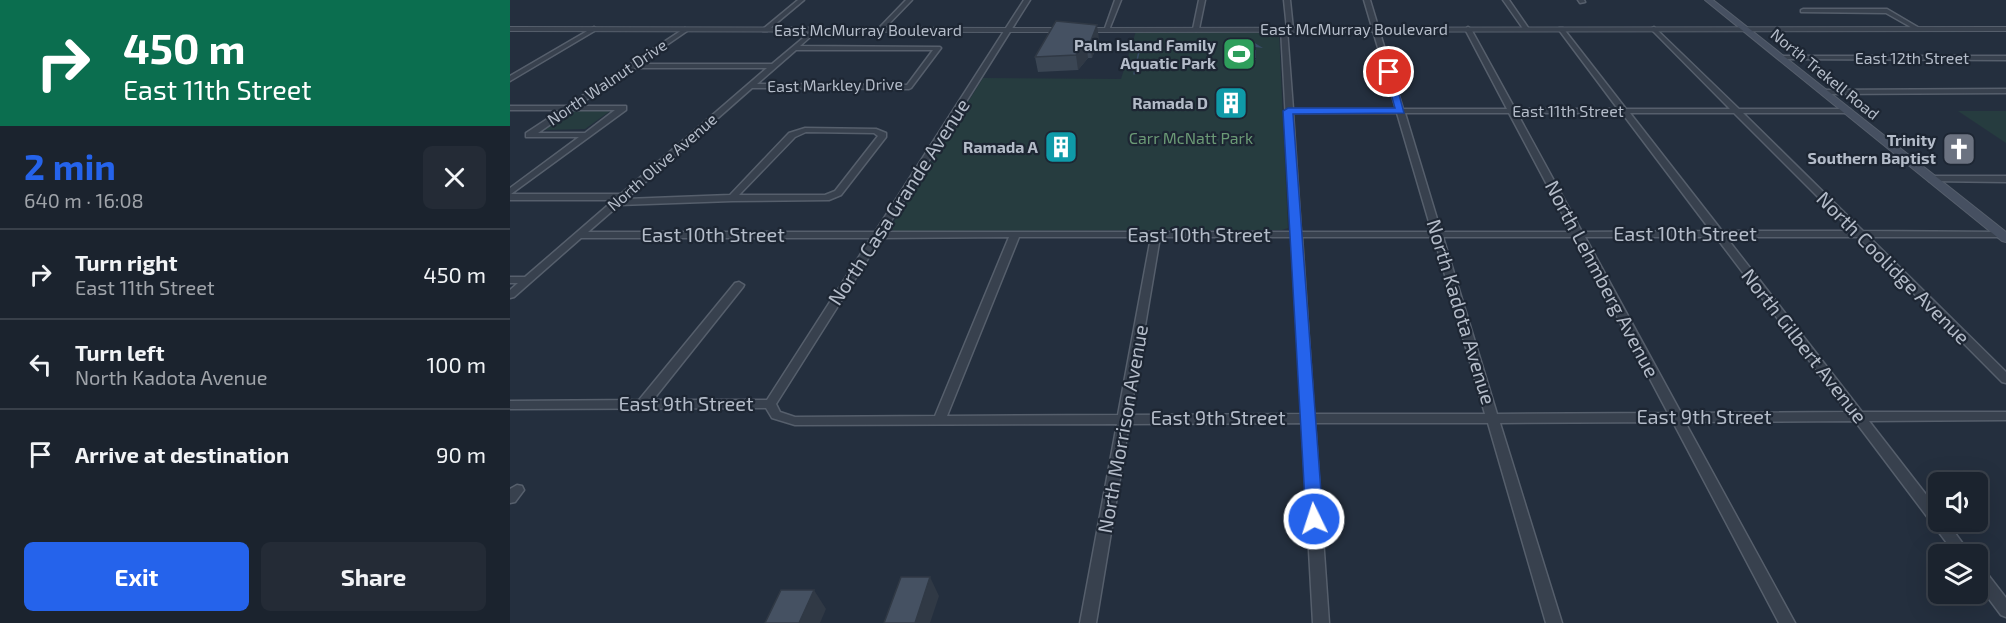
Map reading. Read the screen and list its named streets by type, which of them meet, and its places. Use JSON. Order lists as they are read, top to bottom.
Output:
{
  "streets": {
    "main road": ["North Trekell Road"],
    "street": [
      "East McMurray Boulevard",
      "East 12th Street",
      "North Walnut Drive",
      "East Markley Drive",
      "East 11th Street",
      "North Olive Avenue",
      "North Casa Grande Avenue",
      "East 10th Street",
      "North Coolidge Avenue",
      "North Lehmberg Avenue",
      "North Kadota Avenue",
      "North Gilbert Avenue",
      "East 9th Street",
      "North Morrison Avenue"
    ]
  },
  "crossings": [
    ["East McMurray Boulevard", "North Trekell Road"],
    ["East McMurray Boulevard", "North Walnut Drive"],
    ["East McMurray Boulevard", "North Olive Avenue"],
    ["East McMurray Boulevard", "North Casa Grande Avenue"],
    ["East McMurray Boulevard", "North Coolidge Avenue"],
    ["East McMurray Boulevard", "North Lehmberg Avenue"],
    ["East McMurray Boulevard", "North Kadota Avenue"],
    ["East McMurray Boulevard", "North Gilbert Avenue"],
    ["East 12th Street", "North Trekell Road"],
    ["North Trekell Road", "East 11th Street"],
    ["North Trekell Road", "East 10th Street"],
    ["East Markley Drive", "North Olive Avenue"],
    ["East 11th Street", "North Coolidge Avenue"],
    ["East 11th Street", "North Lehmberg Avenue"],
    ["East 11th Street", "North Kadota Avenue"],
    ["East 11th Street", "North Gilbert Avenue"],
    ["North Olive Avenue", "East 10th Street"],
    ["North Casa Grande Avenue", "East 10th Street"],
    ["North Casa Grande Avenue", "East 9th Street"],
    ["East 10th Street", "North Coolidge Avenue"],
    ["East 10th Street", "North Lehmberg Avenue"],
    ["East 10th Street", "North Kadota Avenue"],
    ["East 10th Street", "North Gilbert Avenue"],
    ["East 10th Street", "North Morrison Avenue"],
    ["North Lehmberg Avenue", "East 9th Street"],
    ["North Kadota Avenue", "East 9th Street"],
    ["North Gilbert Avenue", "East 9th Street"],
    ["East 9th Street", "North Morrison Avenue"]
  ],
  "parks": ["Carr McNatt Park"],
  "places": {
    "sports": ["Palm Island Family Aquatic Park"],
    "building": ["Ramada D", "Ramada A"],
    "church": ["Trinity Southern Baptist"]
  },
  "page": {
    "turn": ["450 m", "East 11th Street"],
    "heading": ["2 min", "640 m · 16:08"],
    "list": [
      {
        "name": "Turn right",
        "note": "East 11th Street",
        "value": "450 m"
      },
      {
        "name": "Turn left",
        "note": "North Kadota Avenue",
        "value": "100 m"
      },
      {
        "name": "Arrive at destination",
        "value": "90 m"
      }
    ],
    "buttons": ["Exit", "Share"]
  }
}
